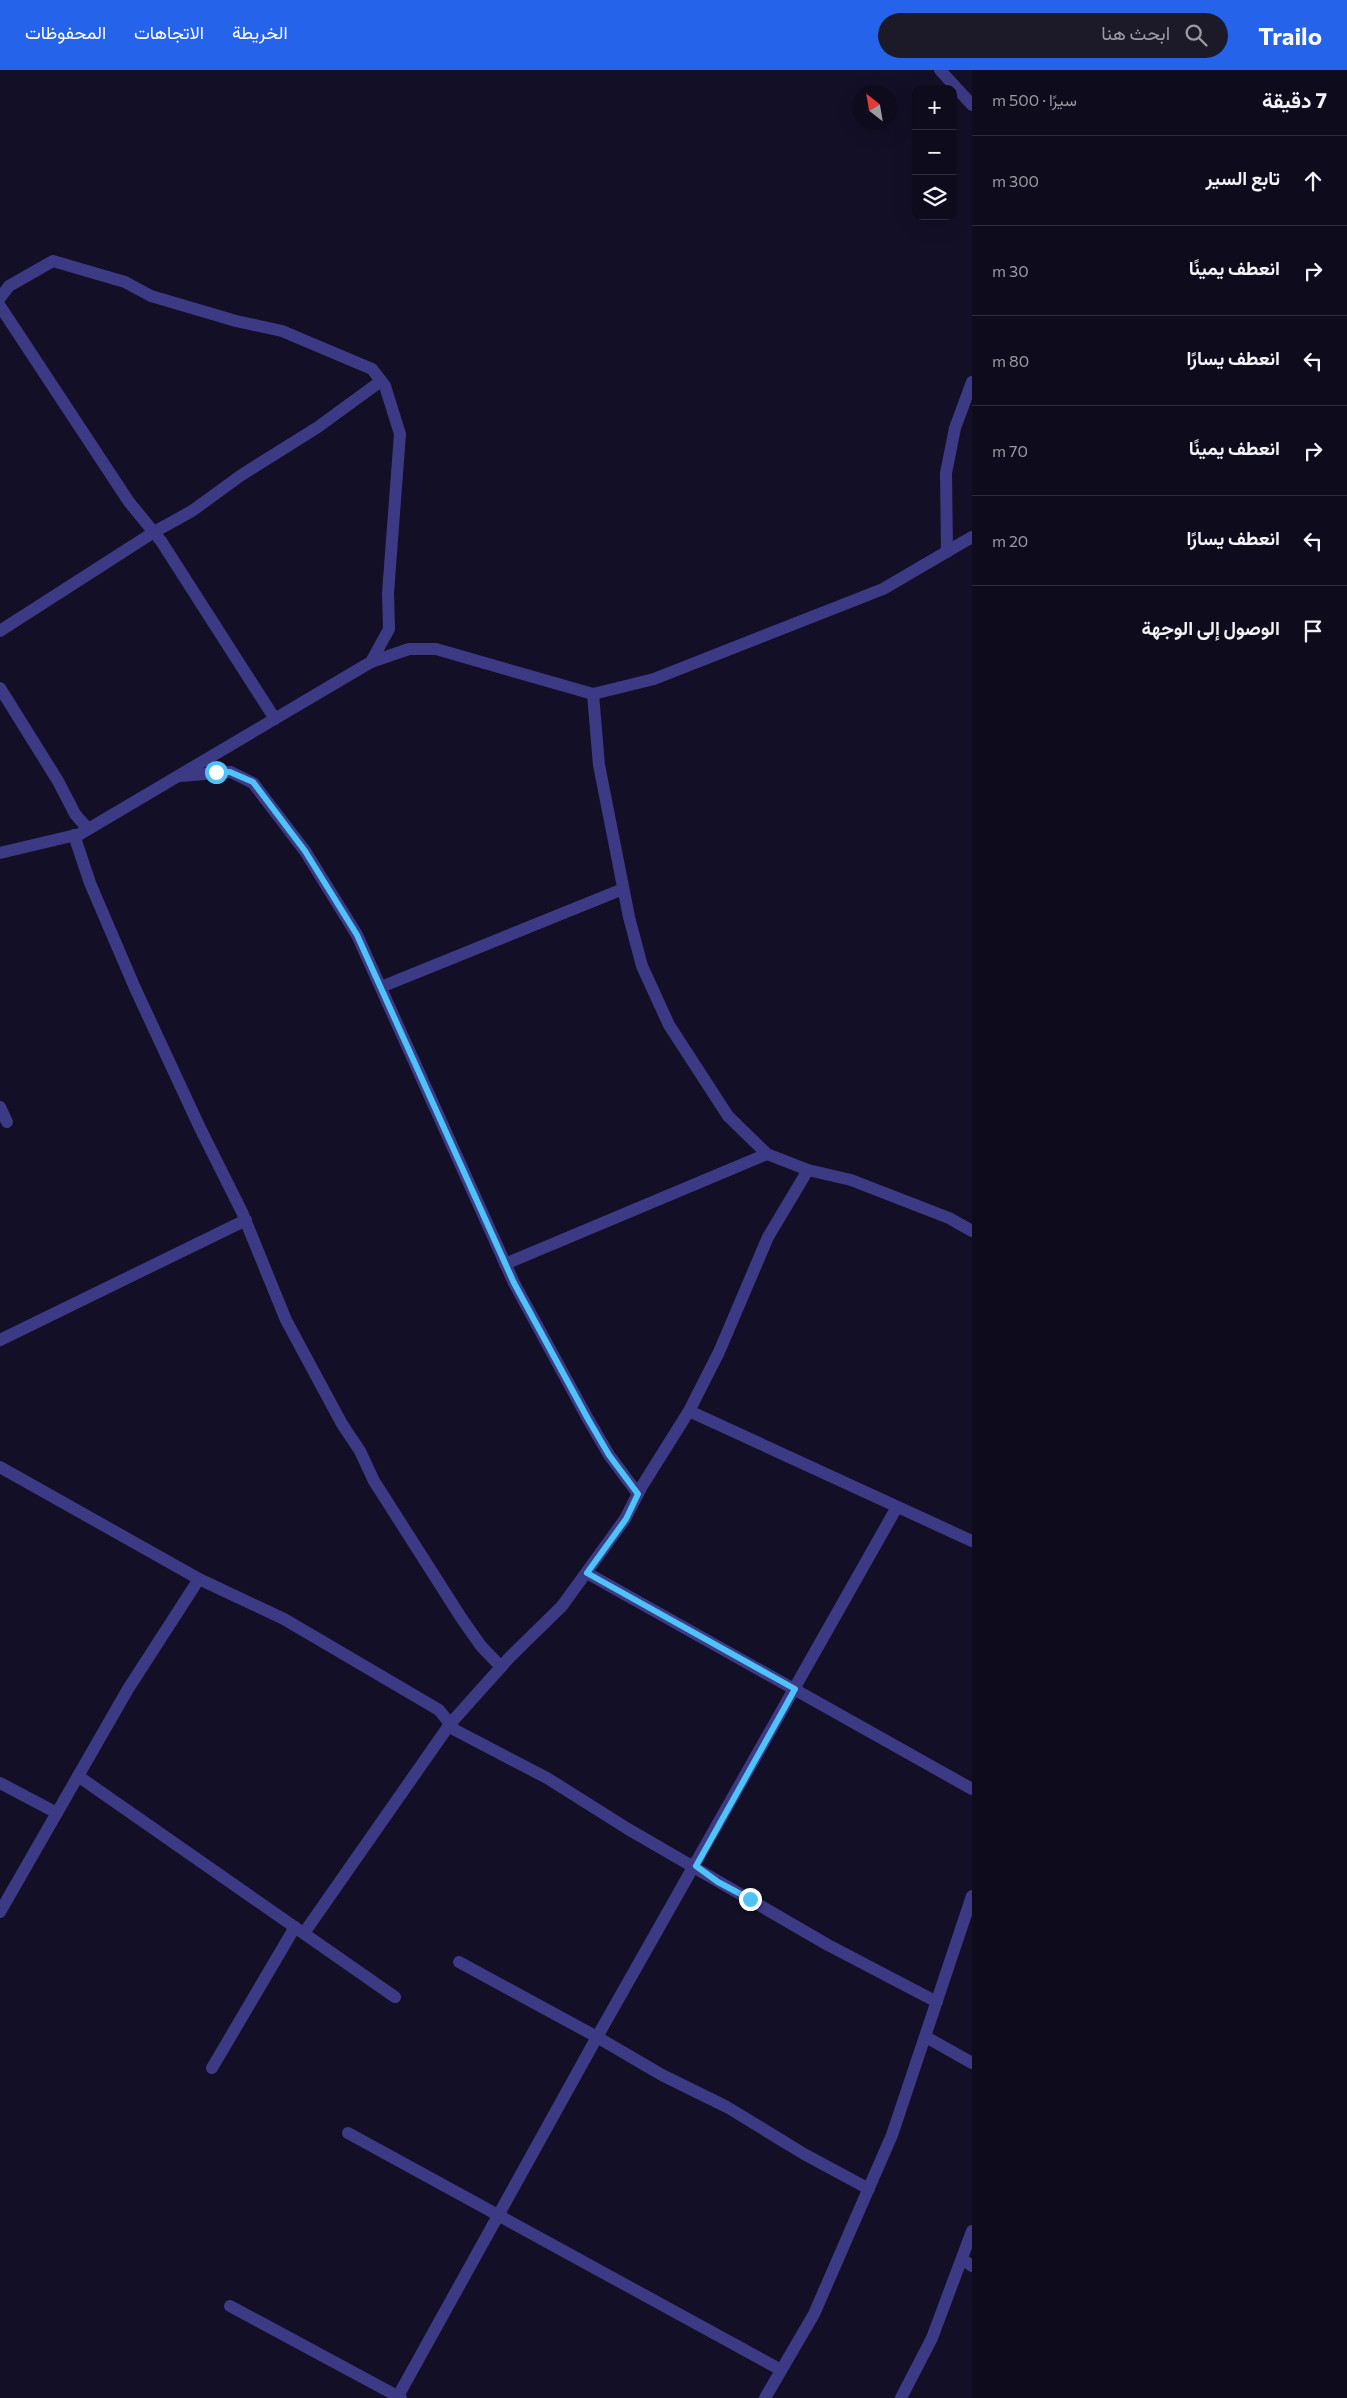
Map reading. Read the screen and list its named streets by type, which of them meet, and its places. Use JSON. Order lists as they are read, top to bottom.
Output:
{
  "north": "top left",
  "page": {
    "header": "Trailo",
    "search": "ابحث هنا",
    "nav": ["الخريطة", "الاتجاهات", "المحفوظات"],
    "heading": ["7 دقيقة", "سيرًا · 500 m"],
    "map_buttons": ["+", "−"],
    "list": [
      ["تابع السير", "300 m"],
      ["انعطف يمينًا", "30 m"],
      ["انعطف يسارًا", "80 m"],
      ["انعطف يمينًا", "70 m"],
      ["انعطف يسارًا", "20 m"],
      "الوصول إلى الوجهة"
    ]
  }
}
